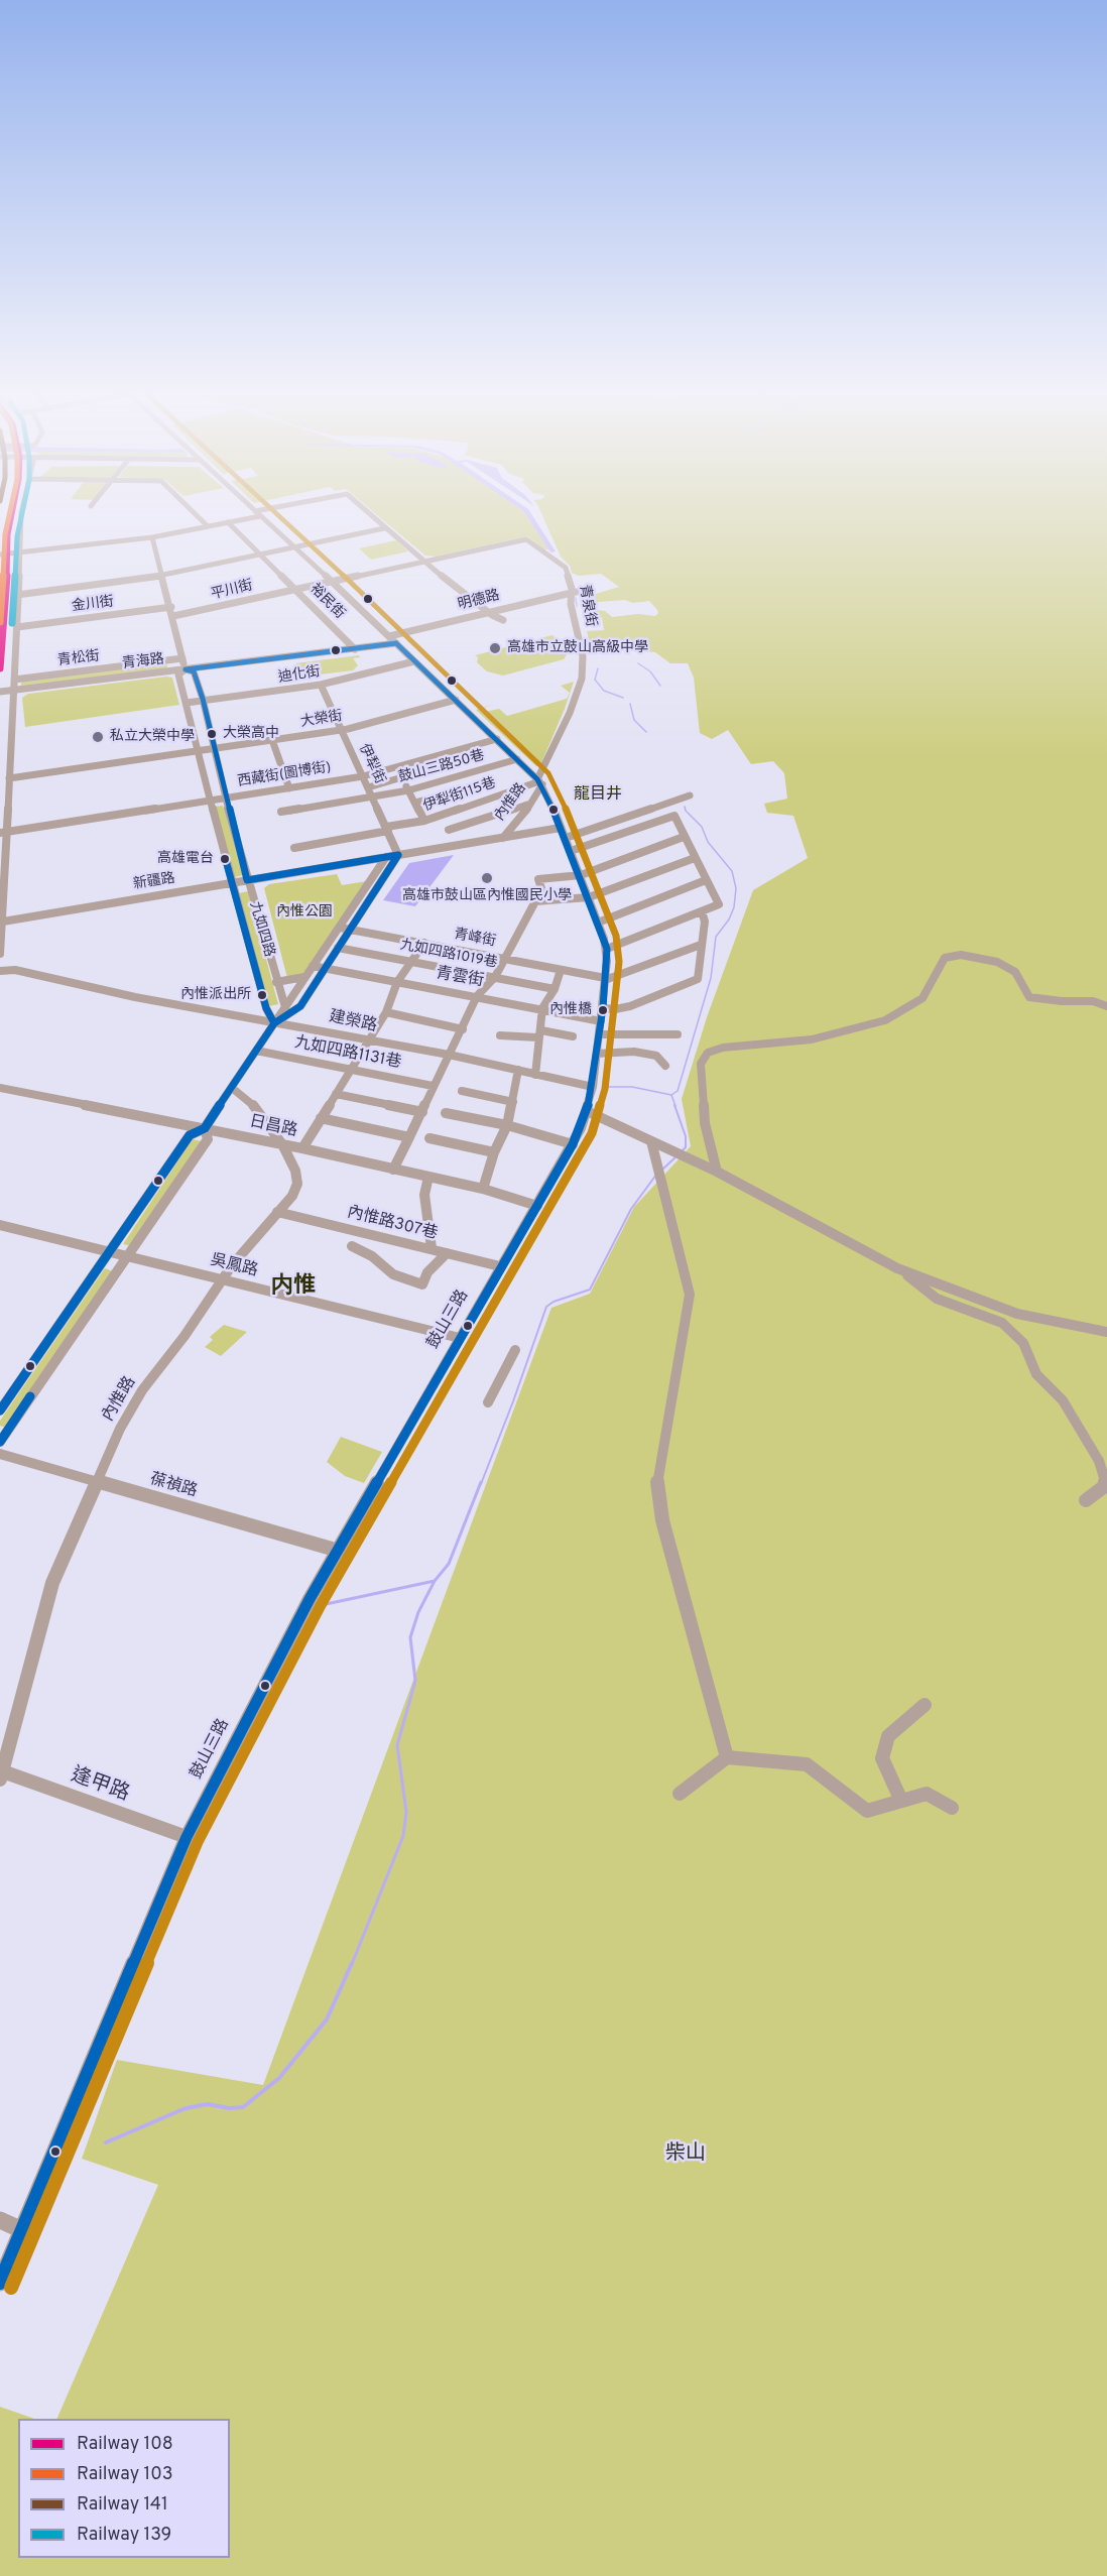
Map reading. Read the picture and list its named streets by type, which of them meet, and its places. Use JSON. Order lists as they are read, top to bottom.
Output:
{
  "streets": {
    "street": [
      "平川街",
      "明德路",
      "裕民街",
      "金川街",
      "青泉街",
      "青松街",
      "青海路",
      "迪化街",
      "大榮街",
      "伊犁街",
      "鼓山三路50巷",
      "西藏街(圖博街)",
      "伊犁街115巷",
      "內惟路",
      "新疆路",
      "九如四路",
      "青峰街",
      "九如四路1019巷",
      "青雲街",
      "建榮路",
      "九如四路1131巷",
      "日昌路",
      "內惟路307巷",
      "吳鳳路",
      "鼓山三路",
      "葆禎路",
      "逢甲路"
    ]
  },
  "crossings": [
    ["平川街", "裕民街"],
    ["平川街", "青泉街"],
    ["平川街", "九如四路"],
    ["平川街", "鼓山三路"],
    ["明德路", "青泉街"],
    ["明德路", "鼓山三路"],
    ["裕民街", "青海路"],
    ["金川街", "九如四路"],
    ["青泉街", "伊犁街115巷"],
    ["青泉街", "內惟路"],
    ["青泉街", "鼓山三路"],
    ["青松街", "九如四路"],
    ["青海路", "九如四路"],
    ["青海路", "鼓山三路"],
    ["迪化街", "伊犁街"],
    ["迪化街", "九如四路"],
    ["迪化街", "鼓山三路"],
    ["大榮街", "伊犁街"],
    ["大榮街", "九如四路"],
    ["大榮街", "鼓山三路"],
    ["伊犁街", "鼓山三路50巷"],
    ["伊犁街", "西藏街(圖博街)"],
    ["伊犁街", "伊犁街115巷"],
    ["伊犁街", "新疆路"],
    ["鼓山三路50巷", "鼓山三路"],
    ["西藏街(圖博街)", "九如四路"],
    ["西藏街(圖博街)", "鼓山三路"],
    ["伊犁街115巷", "內惟路"],
    ["伊犁街115巷", "鼓山三路"],
    ["內惟路", "新疆路"],
    ["內惟路", "日昌路"],
    ["內惟路", "內惟路307巷"],
    ["內惟路", "吳鳳路"],
    ["內惟路", "鼓山三路"],
    ["內惟路", "葆禎路"],
    ["內惟路", "逢甲路"],
    ["新疆路", "九如四路"],
    ["新疆路", "鼓山三路"],
    ["九如四路", "建榮路"],
    ["青峰街", "鼓山三路"],
    ["青雲街", "鼓山三路"],
    ["建榮路", "鼓山三路"],
    ["日昌路", "鼓山三路"],
    ["內惟路307巷", "鼓山三路"],
    ["吳鳳路", "鼓山三路"],
    ["鼓山三路", "葆禎路"],
    ["鼓山三路", "逢甲路"]
  ],
  "districts": ["龍目井", "内惟"],
  "parks": ["內惟公園", "柴山"],
  "places": [
    "高雄市立鼓山高級中學",
    "大榮高中",
    "私立大榮中學",
    "高雄電台",
    "高雄市鼓山區內惟國民小學",
    "內惟派出所",
    "內惟橋"
  ],
  "lines": ["rail line 108", "rail line 103", "rail line 139"],
  "legend": [
    "Railway 108",
    "Railway 103",
    "Railway 141",
    "Railway 139"
  ]
}
